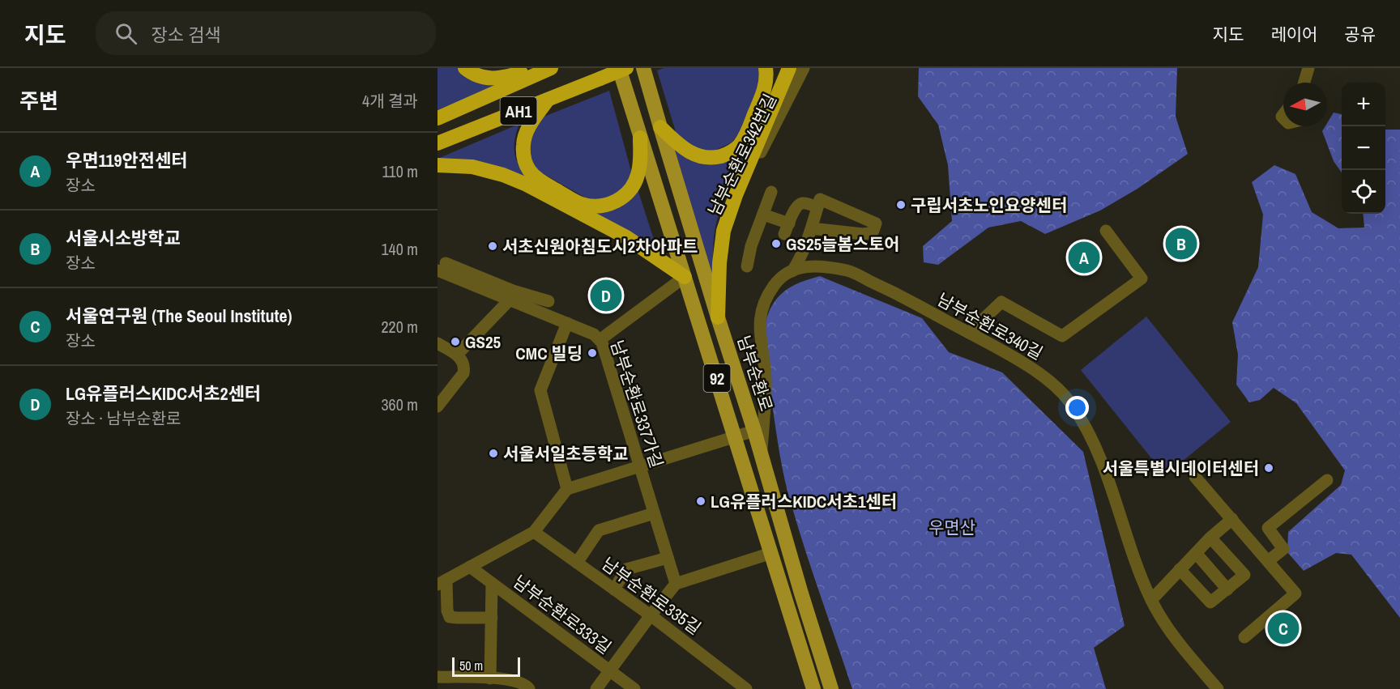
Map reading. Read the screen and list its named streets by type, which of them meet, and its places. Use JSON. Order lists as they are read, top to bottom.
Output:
{
  "streets": {
    "highway": ["AH1"],
    "main road": ["남부순환로", "92"],
    "street": [
      "남부순환로342번길",
      "남부순환로340길",
      "남부순환로337가길",
      "남부순환로335길",
      "남부순환로333길"
    ]
  },
  "crossings": [
    ["남부순환로340길", "남부순환로"]
  ],
  "parks": ["우면산"],
  "places": [
    "구립서초노인요양센터",
    "GS25늘봄스토어",
    "서초신원아침도시2차아파트",
    "GS25",
    "CMC 빌딩",
    "서울서일초등학교",
    "서울특별시데이터센터",
    "LG유플러스KIDC서초1센터"
  ],
  "scale_bar": "50 m",
  "north": "left",
  "page": {
    "header": "지도",
    "search": "장소 검색",
    "nav": ["지도", "레이어", "공유"],
    "heading": ["주변", "4개 결과"],
    "map_buttons": ["+", "−"],
    "list": [
      {
        "mark": "A",
        "name": "우면119안전센터",
        "note": "장소",
        "value": "110 m"
      },
      {
        "mark": "B",
        "name": "서울시소방학교",
        "note": "장소",
        "value": "140 m"
      },
      {
        "mark": "C",
        "name": "서울연구원 (The Seoul Institute)",
        "note": "장소",
        "value": "220 m"
      },
      {
        "mark": "D",
        "name": "LG유플러스KIDC서초2센터",
        "note": "장소 · 남부순환로",
        "value": "360 m"
      }
    ],
    "pins": [
      "B",
      "A",
      "D",
      "C"
    ],
    "scale": "50 m"
  }
}
